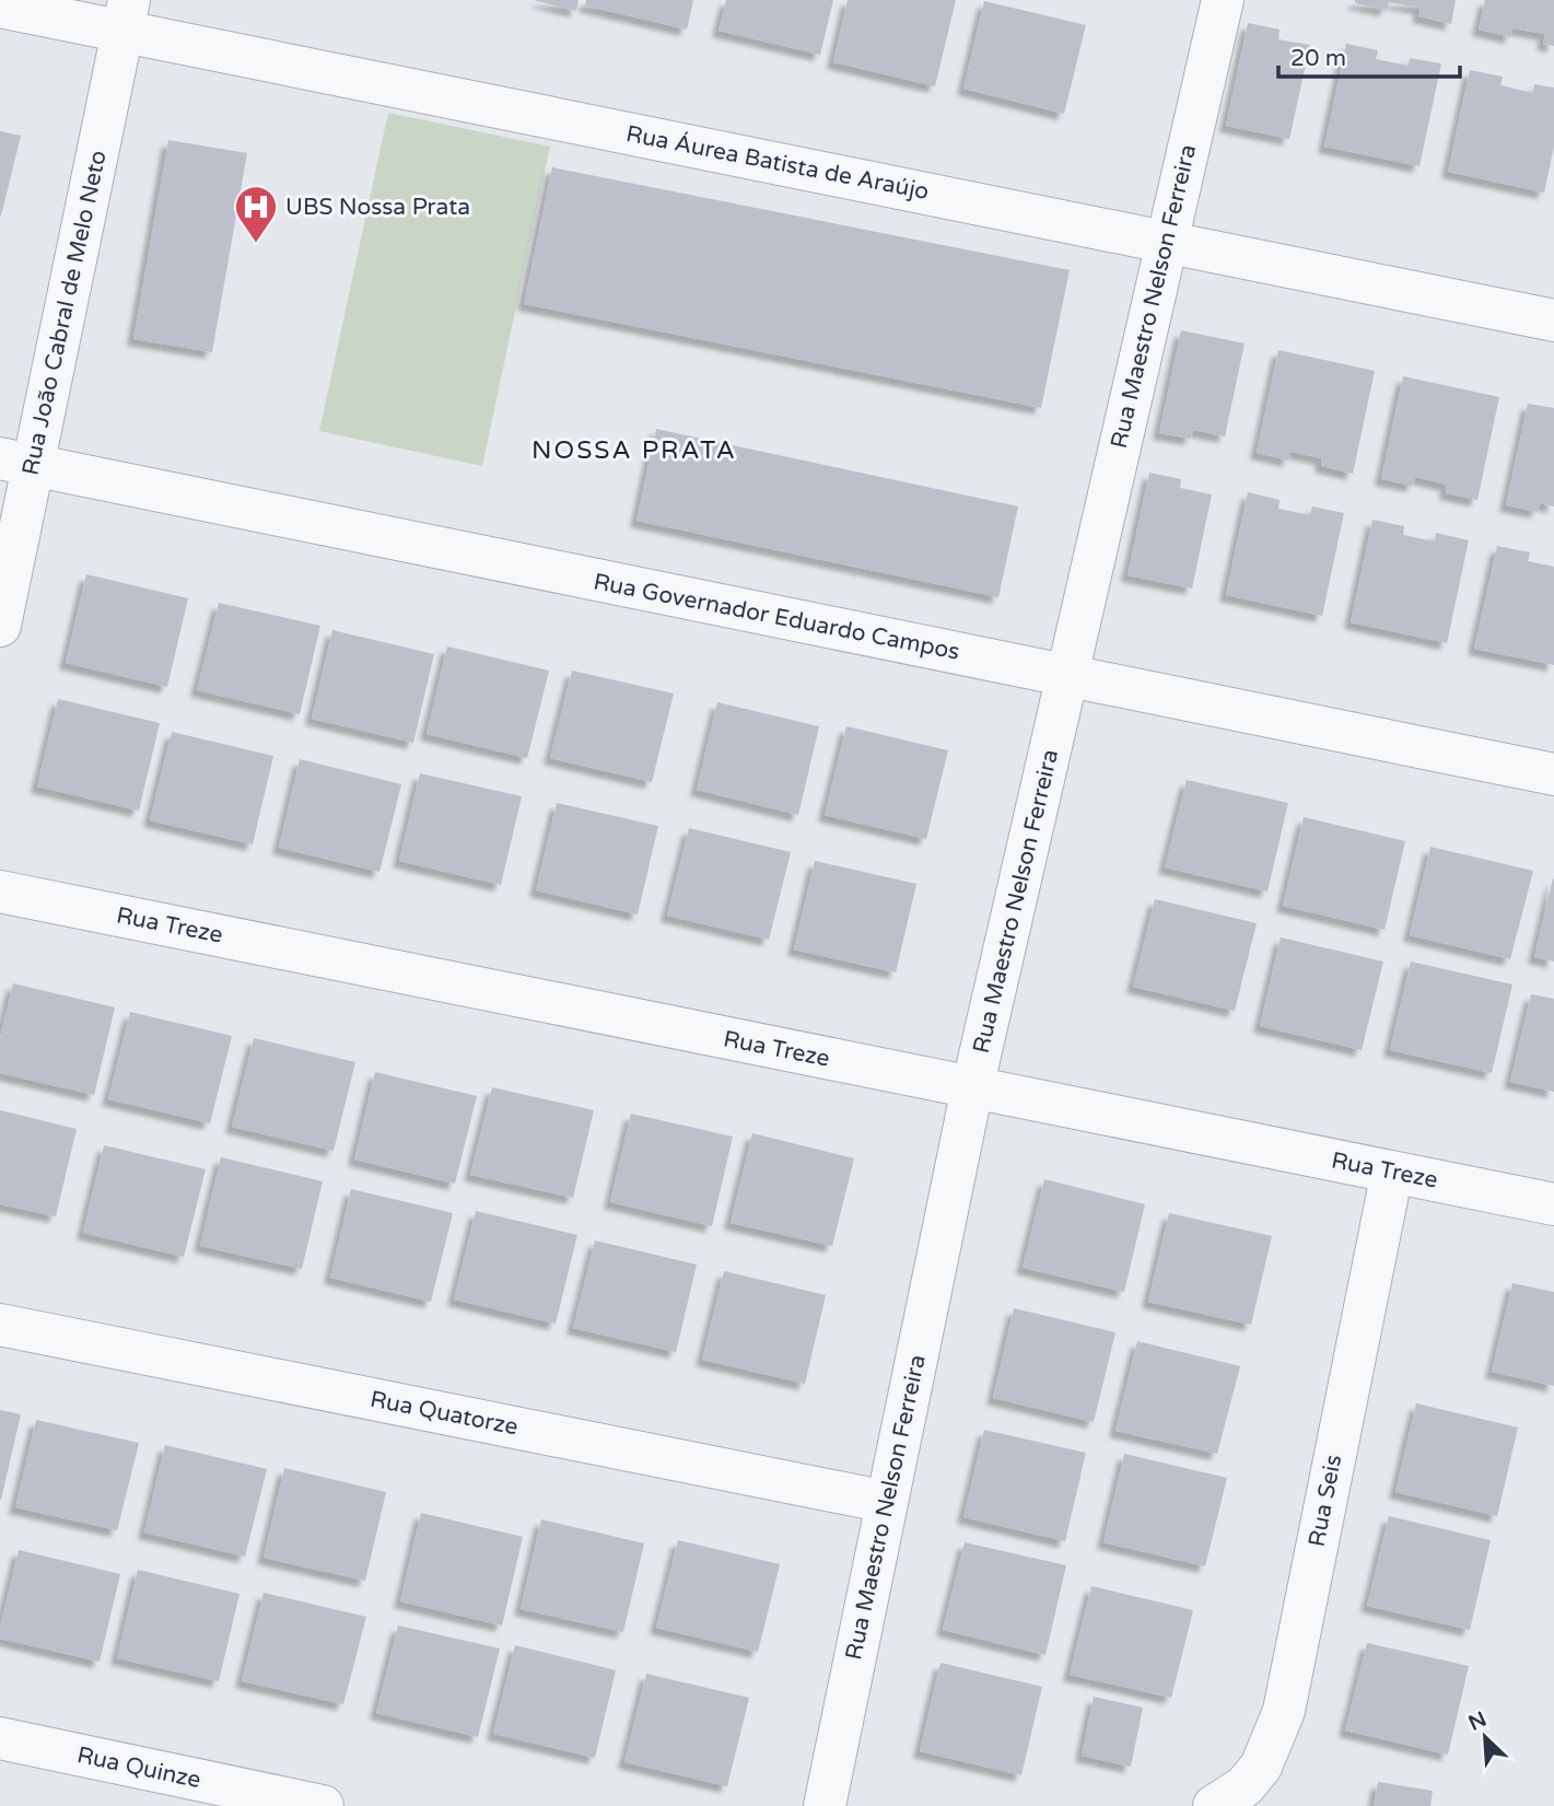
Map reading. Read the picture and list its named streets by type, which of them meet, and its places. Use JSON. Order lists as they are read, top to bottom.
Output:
{
  "streets": {
    "street": [
      "Rua Áurea Batista de Araújo",
      "Rua Maestro Nelson Ferreira",
      "Rua João Cabral de Melo Neto",
      "Rua Governador Eduardo Campos",
      "Rua Treze",
      "Rua Quatorze",
      "Rua Seis",
      "Rua Quinze"
    ]
  },
  "crossings": [
    ["Rua Áurea Batista de Araújo", "Rua Maestro Nelson Ferreira"],
    ["Rua Áurea Batista de Araújo", "Rua João Cabral de Melo Neto"],
    ["Rua Maestro Nelson Ferreira", "Rua Governador Eduardo Campos"],
    ["Rua Maestro Nelson Ferreira", "Rua Treze"],
    ["Rua Maestro Nelson Ferreira", "Rua Quatorze"],
    ["Rua João Cabral de Melo Neto", "Rua Governador Eduardo Campos"],
    ["Rua Treze", "Rua Seis"]
  ],
  "districts": ["NOSSA PRATA"],
  "places": {
    "hospital": ["UBS Nossa Prata"]
  },
  "scale_bar": "20 m",
  "north": "top left"
}
